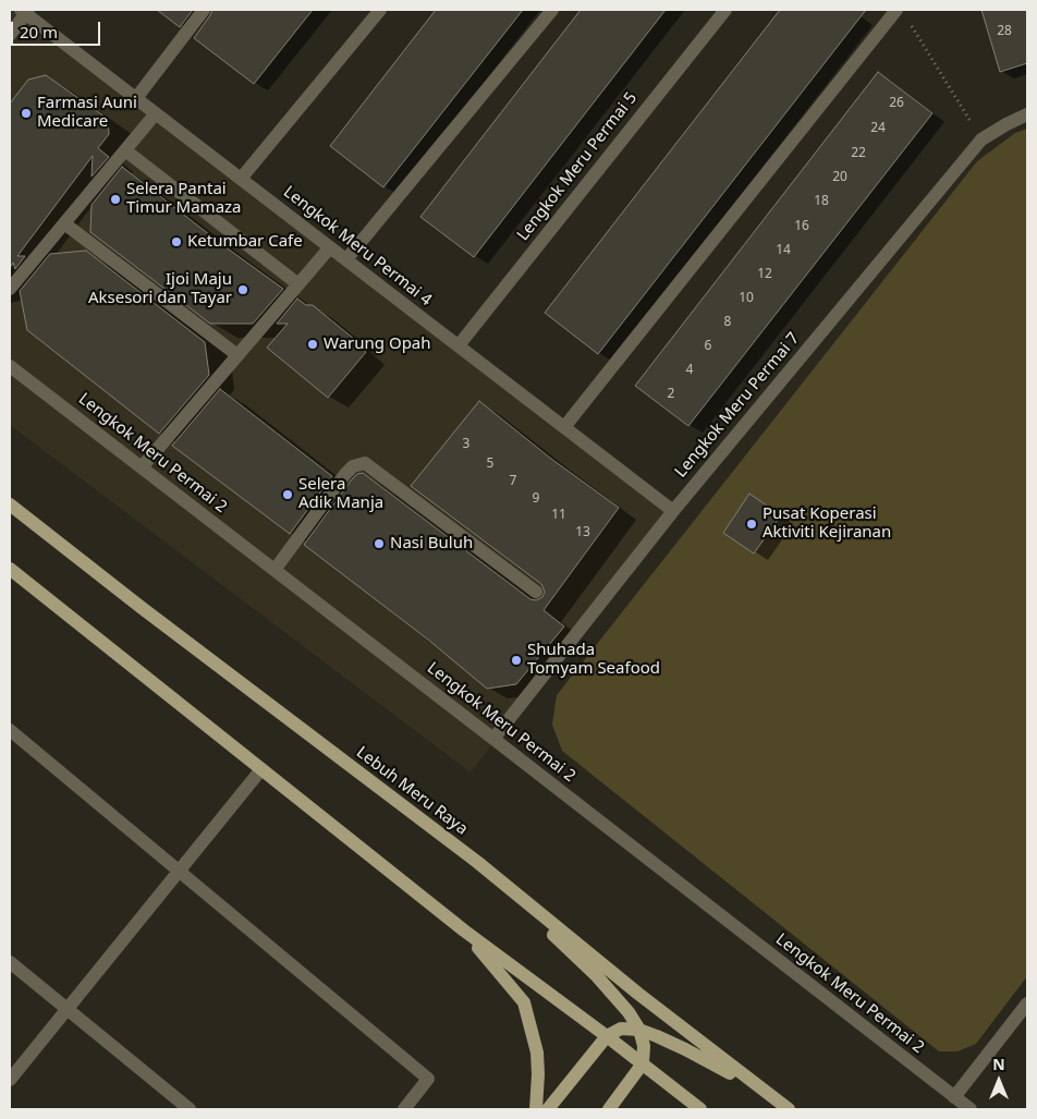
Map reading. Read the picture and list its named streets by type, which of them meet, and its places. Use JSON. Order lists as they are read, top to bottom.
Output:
{
  "streets": {
    "main road": ["Lebuh Meru Raya"],
    "street": [
      "Lengkok Meru Permai 5",
      "Lengkok Meru Permai 4",
      "Lengkok Meru Permai 7",
      "Lengkok Meru Permai 2"
    ]
  },
  "crossings": [
    ["Lengkok Meru Permai 5", "Lengkok Meru Permai 4"],
    ["Lengkok Meru Permai 4", "Lengkok Meru Permai 7"],
    ["Lengkok Meru Permai 7", "Lengkok Meru Permai 2"]
  ],
  "places": [
    "Farmasi Auni Medicare",
    "Selera Pantai Timur Mamaza",
    "Ketumbar Cafe",
    "Ijoi Maju Aksesori dan Tayar",
    "Warung Opah",
    "Selera Adik Manja",
    "Pusat Koperasi Aktiviti Kejiranan",
    "Nasi Buluh",
    "Shuhada Tomyam Seafood"
  ],
  "house_numbers": [
    "28",
    "26",
    "24",
    "22",
    "20",
    "18",
    "16",
    "14",
    "12",
    "10",
    "8",
    "6",
    "4",
    "2",
    "3",
    "5",
    "7",
    "9",
    "11",
    "13"
  ],
  "scale_bar": "20 m",
  "north": "top"
}
